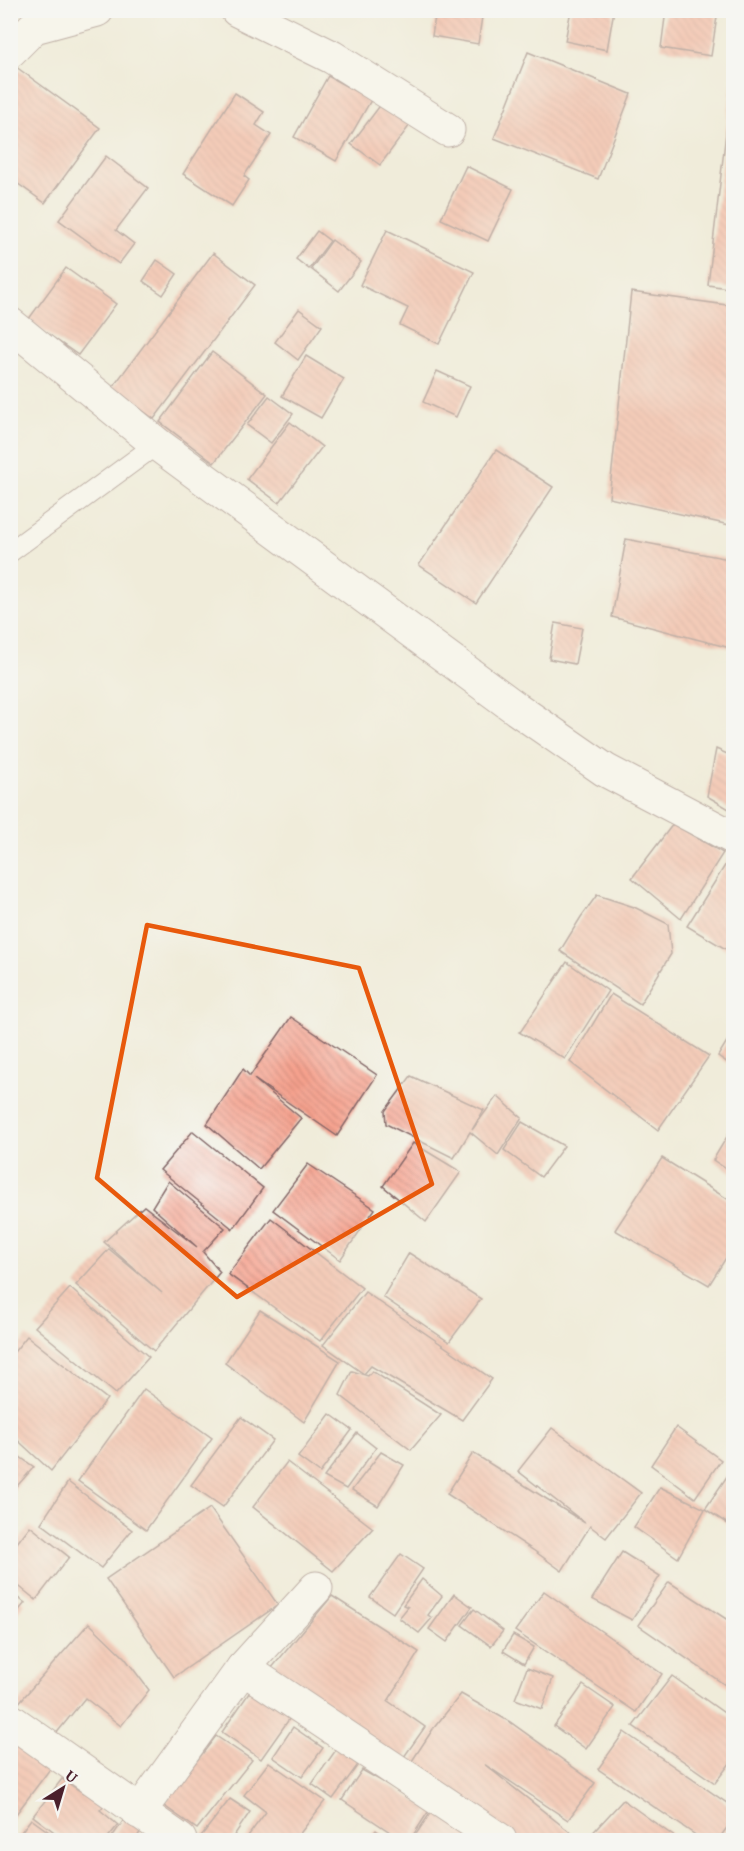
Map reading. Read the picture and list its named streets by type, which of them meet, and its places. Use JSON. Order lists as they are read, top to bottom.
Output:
{
  "north": "top right"
}
